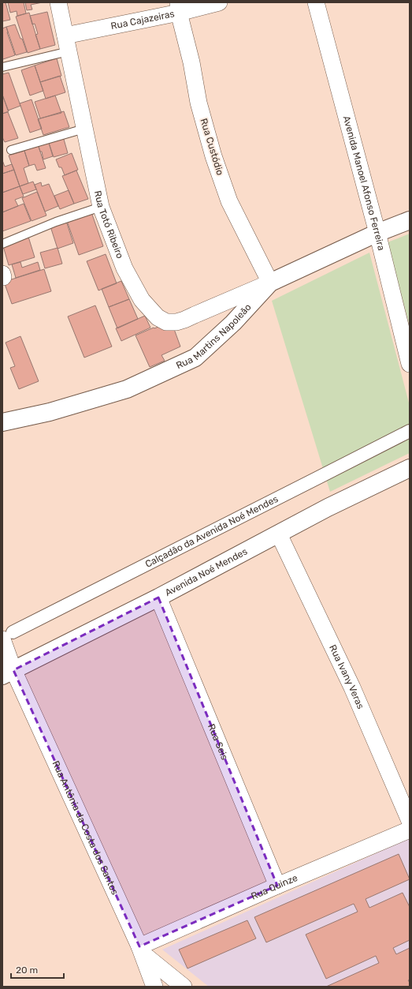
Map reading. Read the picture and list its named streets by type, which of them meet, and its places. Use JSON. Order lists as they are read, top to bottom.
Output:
{
  "streets": {
    "main road": ["Rua Martins Napoleão", "Avenida Noé Mendes"],
    "street": [
      "Rua Cajazeiras",
      "Rua Custódio",
      "Avenida Manoel Afonso Ferreira",
      "Rua Totó Ribeiro",
      "Calçadão da Avenida Noé Mendes",
      "Rua Ivany Veras",
      "Rua Seis",
      "Rua Antônia da Costa dos Santos",
      "Rua Quinze"
    ]
  },
  "crossings": [
    ["Rua Cajazeiras", "Rua Custódio"],
    ["Rua Cajazeiras", "Rua Totó Ribeiro"],
    ["Rua Custódio", "Rua Totó Ribeiro"],
    ["Rua Custódio", "Rua Martins Napoleão"],
    ["Avenida Manoel Afonso Ferreira", "Rua Martins Napoleão"],
    ["Rua Totó Ribeiro", "Rua Martins Napoleão"],
    ["Calçadão da Avenida Noé Mendes", "Rua Antônia da Costa dos Santos"],
    ["Avenida Noé Mendes", "Rua Ivany Veras"],
    ["Avenida Noé Mendes", "Rua Seis"],
    ["Avenida Noé Mendes", "Rua Antônia da Costa dos Santos"],
    ["Rua Seis", "Rua Quinze"],
    ["Rua Antônia da Costa dos Santos", "Rua Quinze"]
  ],
  "scale_bar": "20 m"
}
